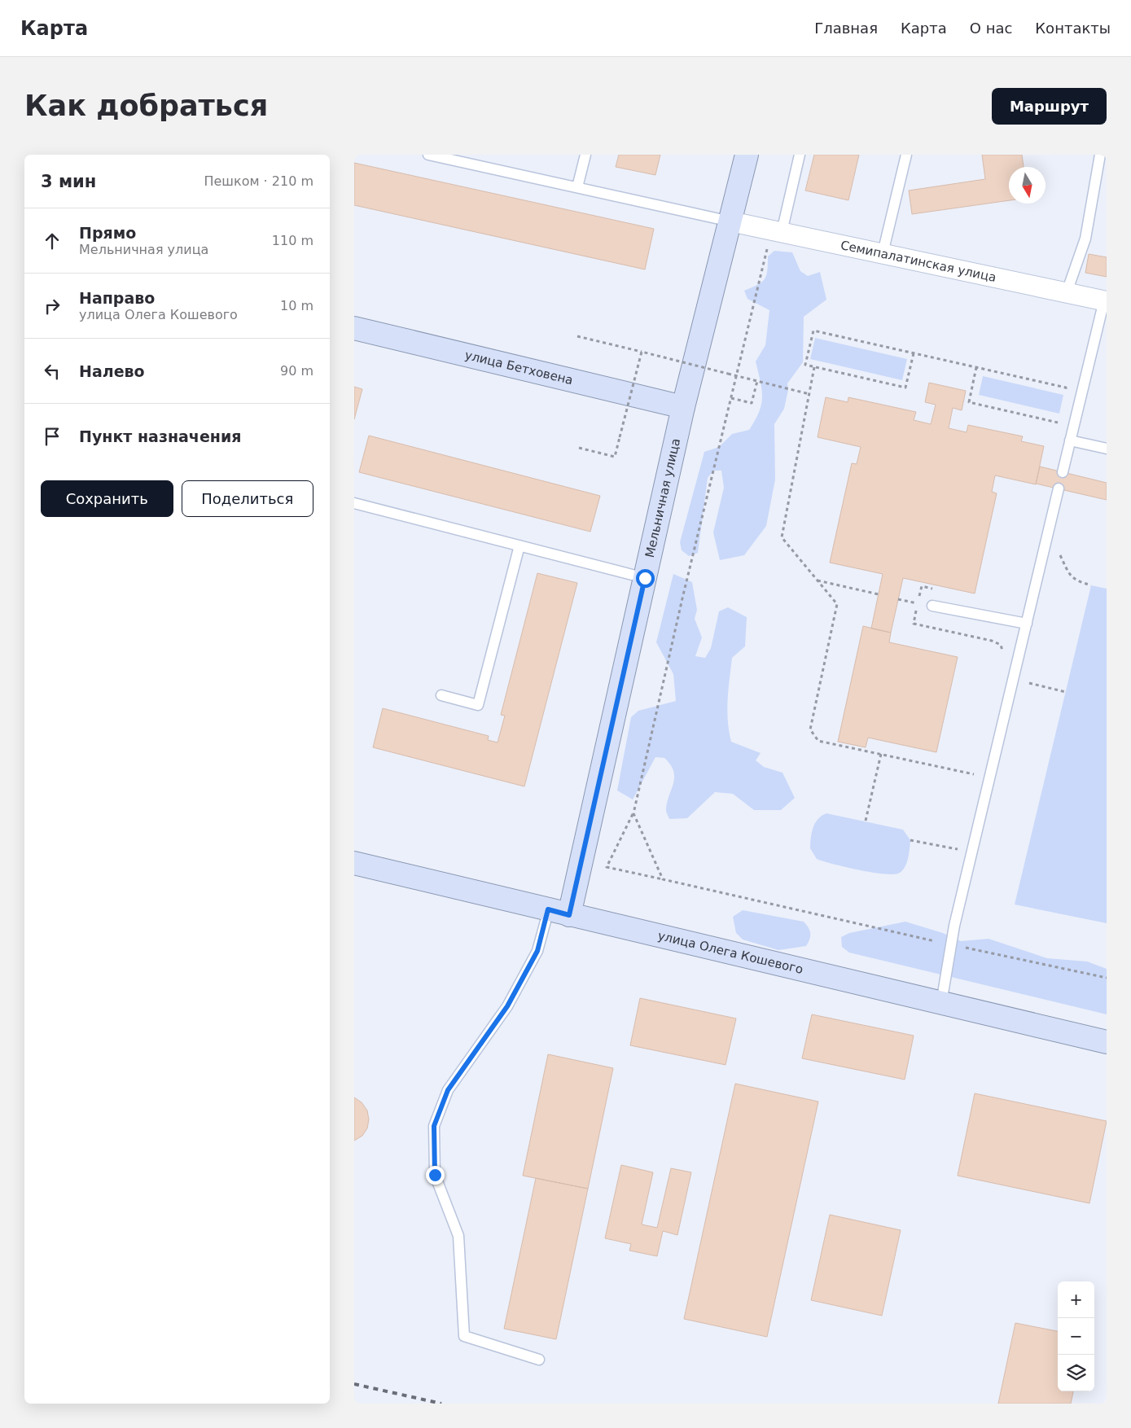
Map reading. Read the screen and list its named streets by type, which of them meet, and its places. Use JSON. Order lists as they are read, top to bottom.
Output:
{
  "streets": {
    "main road": ["улица Бетховена", "Мельничная улица", "улица Олега Кошевого"],
    "street": ["Семипалатинская улица"]
  },
  "crossings": [
    ["Семипалатинская улица", "Мельничная улица"],
    ["улица Бетховена", "Мельничная улица"],
    ["Мельничная улица", "улица Олега Кошевого"]
  ],
  "north": "bottom",
  "page": {
    "header": "Карта",
    "nav": [
      "Главная",
      "Карта",
      "О нас",
      "Контакты"
    ],
    "buttons": [
      "Маршрут",
      ["Сохранить", "Поделиться"]
    ],
    "title": "Как добраться",
    "heading": ["3 мин", "Пешком · 210 m"],
    "list": [
      ["Прямо", "Мельничная улица", "110 m"],
      ["Направо", "улица Олега Кошевого", "10 m"],
      ["Налево", "90 m"],
      "Пункт назначения"
    ],
    "map_buttons": ["+", "−"]
  }
}
